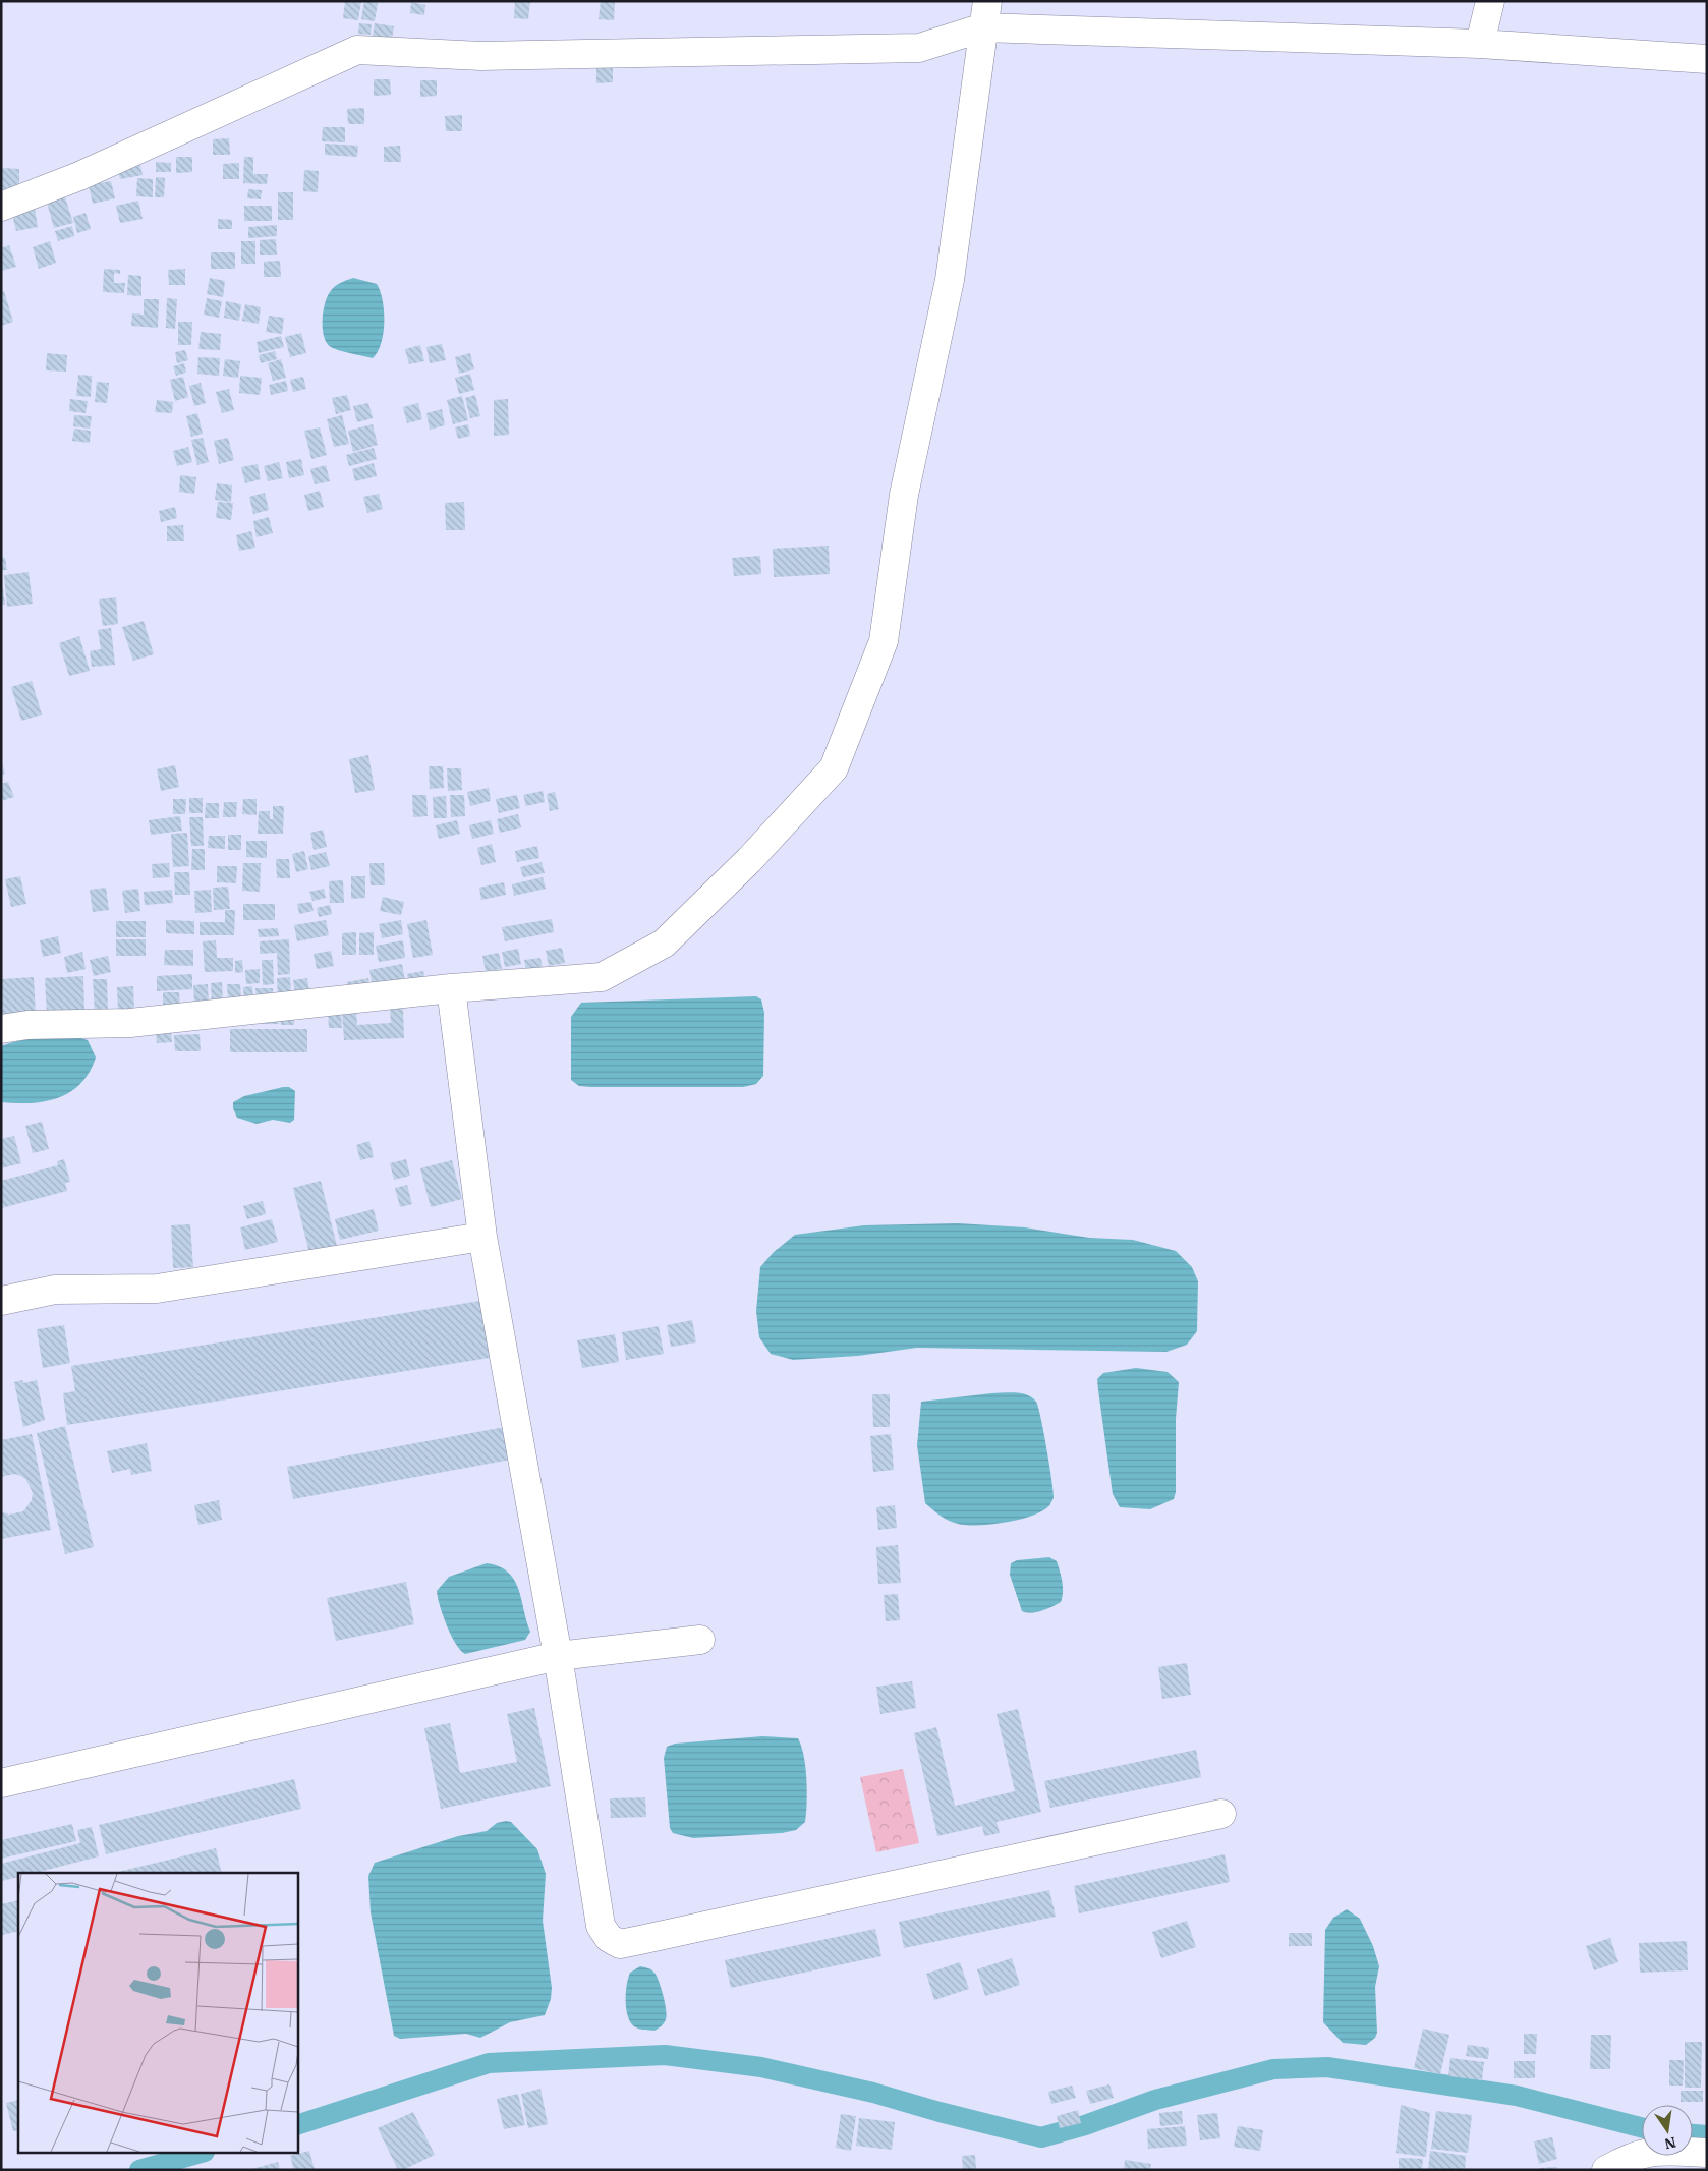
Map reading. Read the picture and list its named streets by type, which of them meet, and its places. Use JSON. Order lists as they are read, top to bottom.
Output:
{
  "north": "bottom"
}
